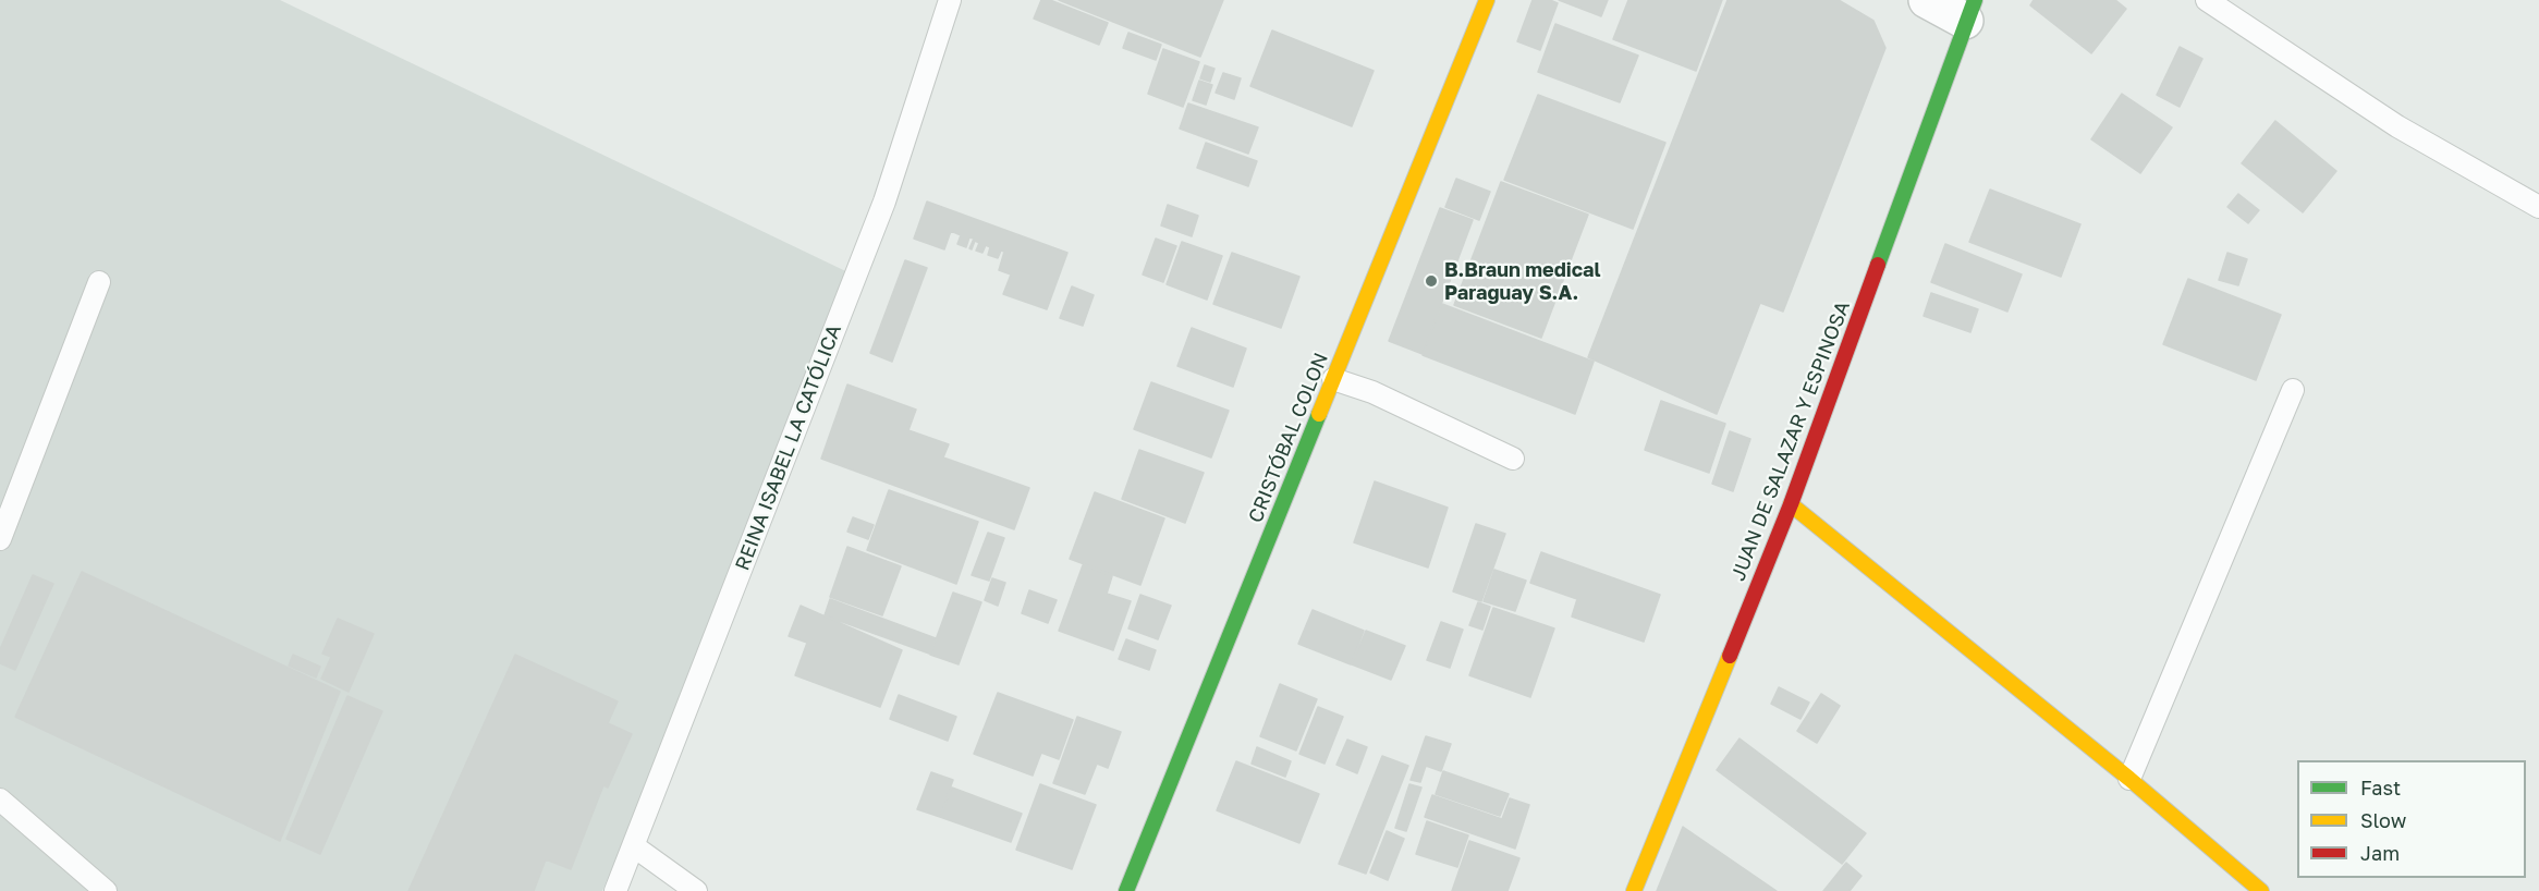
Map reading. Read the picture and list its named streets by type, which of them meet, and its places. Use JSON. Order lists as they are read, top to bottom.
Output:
{
  "streets": {
    "street": ["CRISTÓBAL COLON", "JUAN DE SALAZAR Y ESPINOSA"],
    "lane": ["REINA ISABEL LA CATÓLICA"]
  },
  "places": ["B.Braun medical Paraguay S.A."],
  "legend": ["Fast", "Slow", "Jam"]
}
